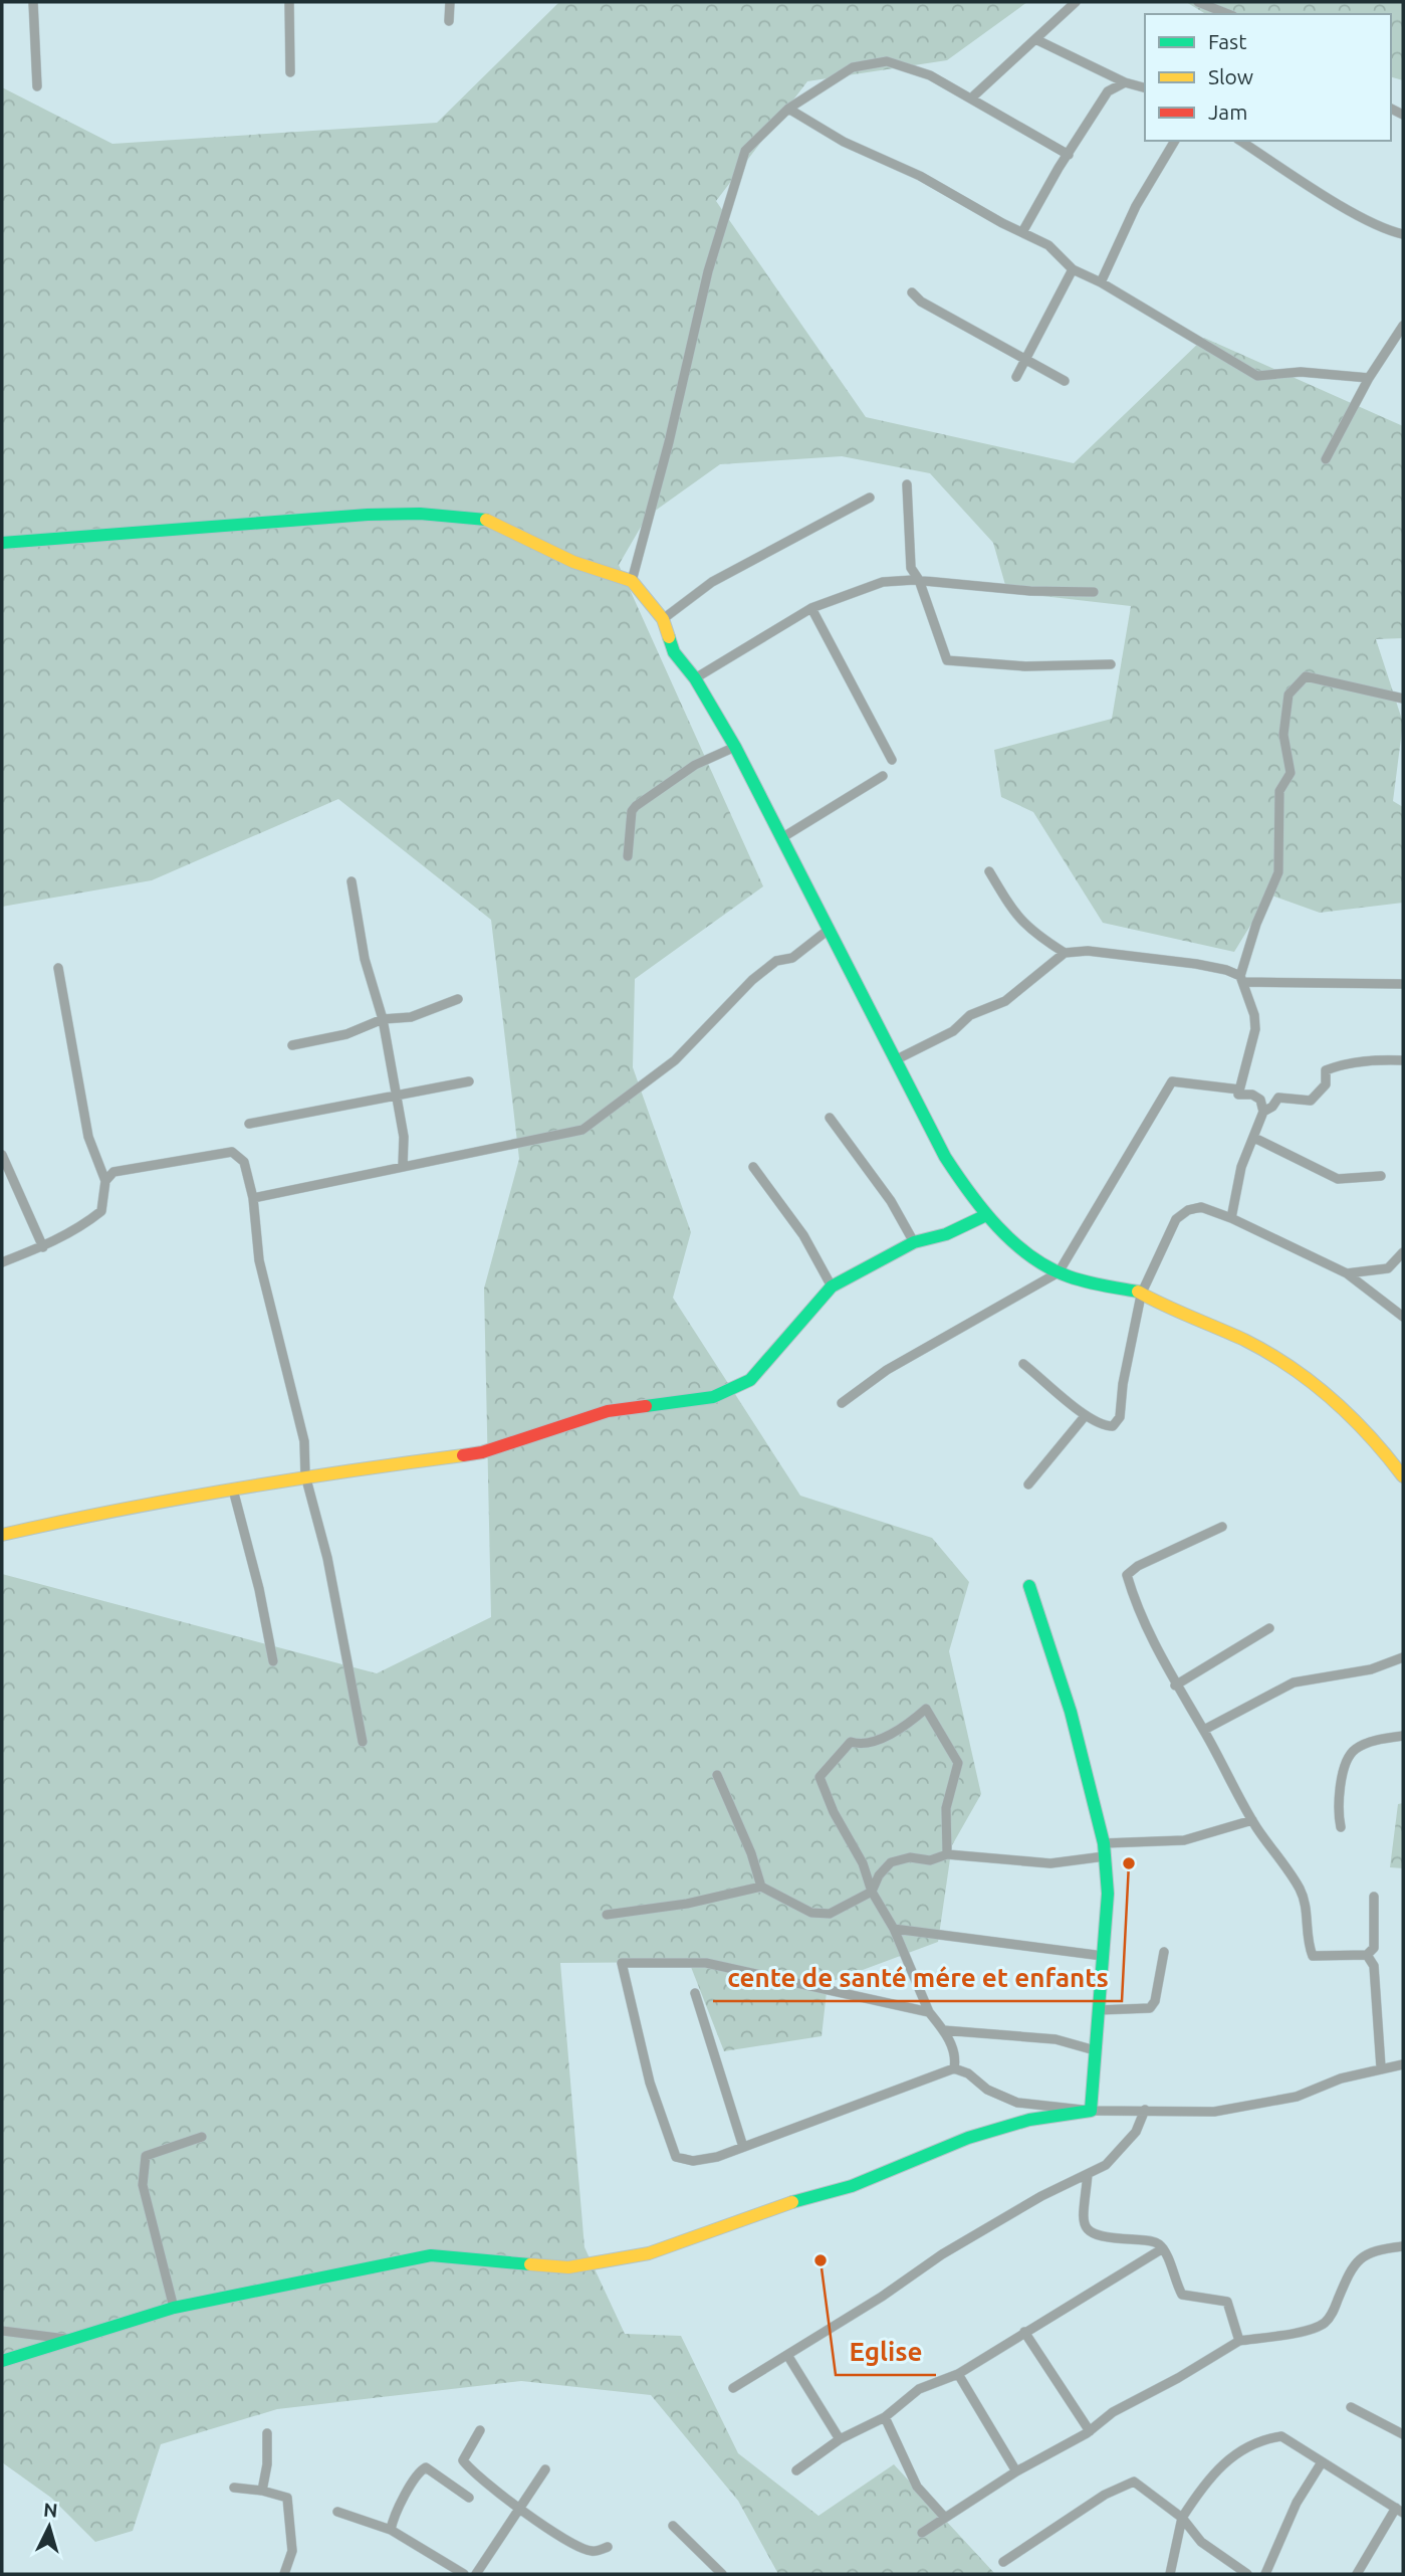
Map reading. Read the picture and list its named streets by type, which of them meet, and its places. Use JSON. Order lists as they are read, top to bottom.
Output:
{
  "places": ["cente de santé mére et enfants", "Eglise"],
  "legend": ["Fast", "Slow", "Jam"],
  "north": "top"
}
